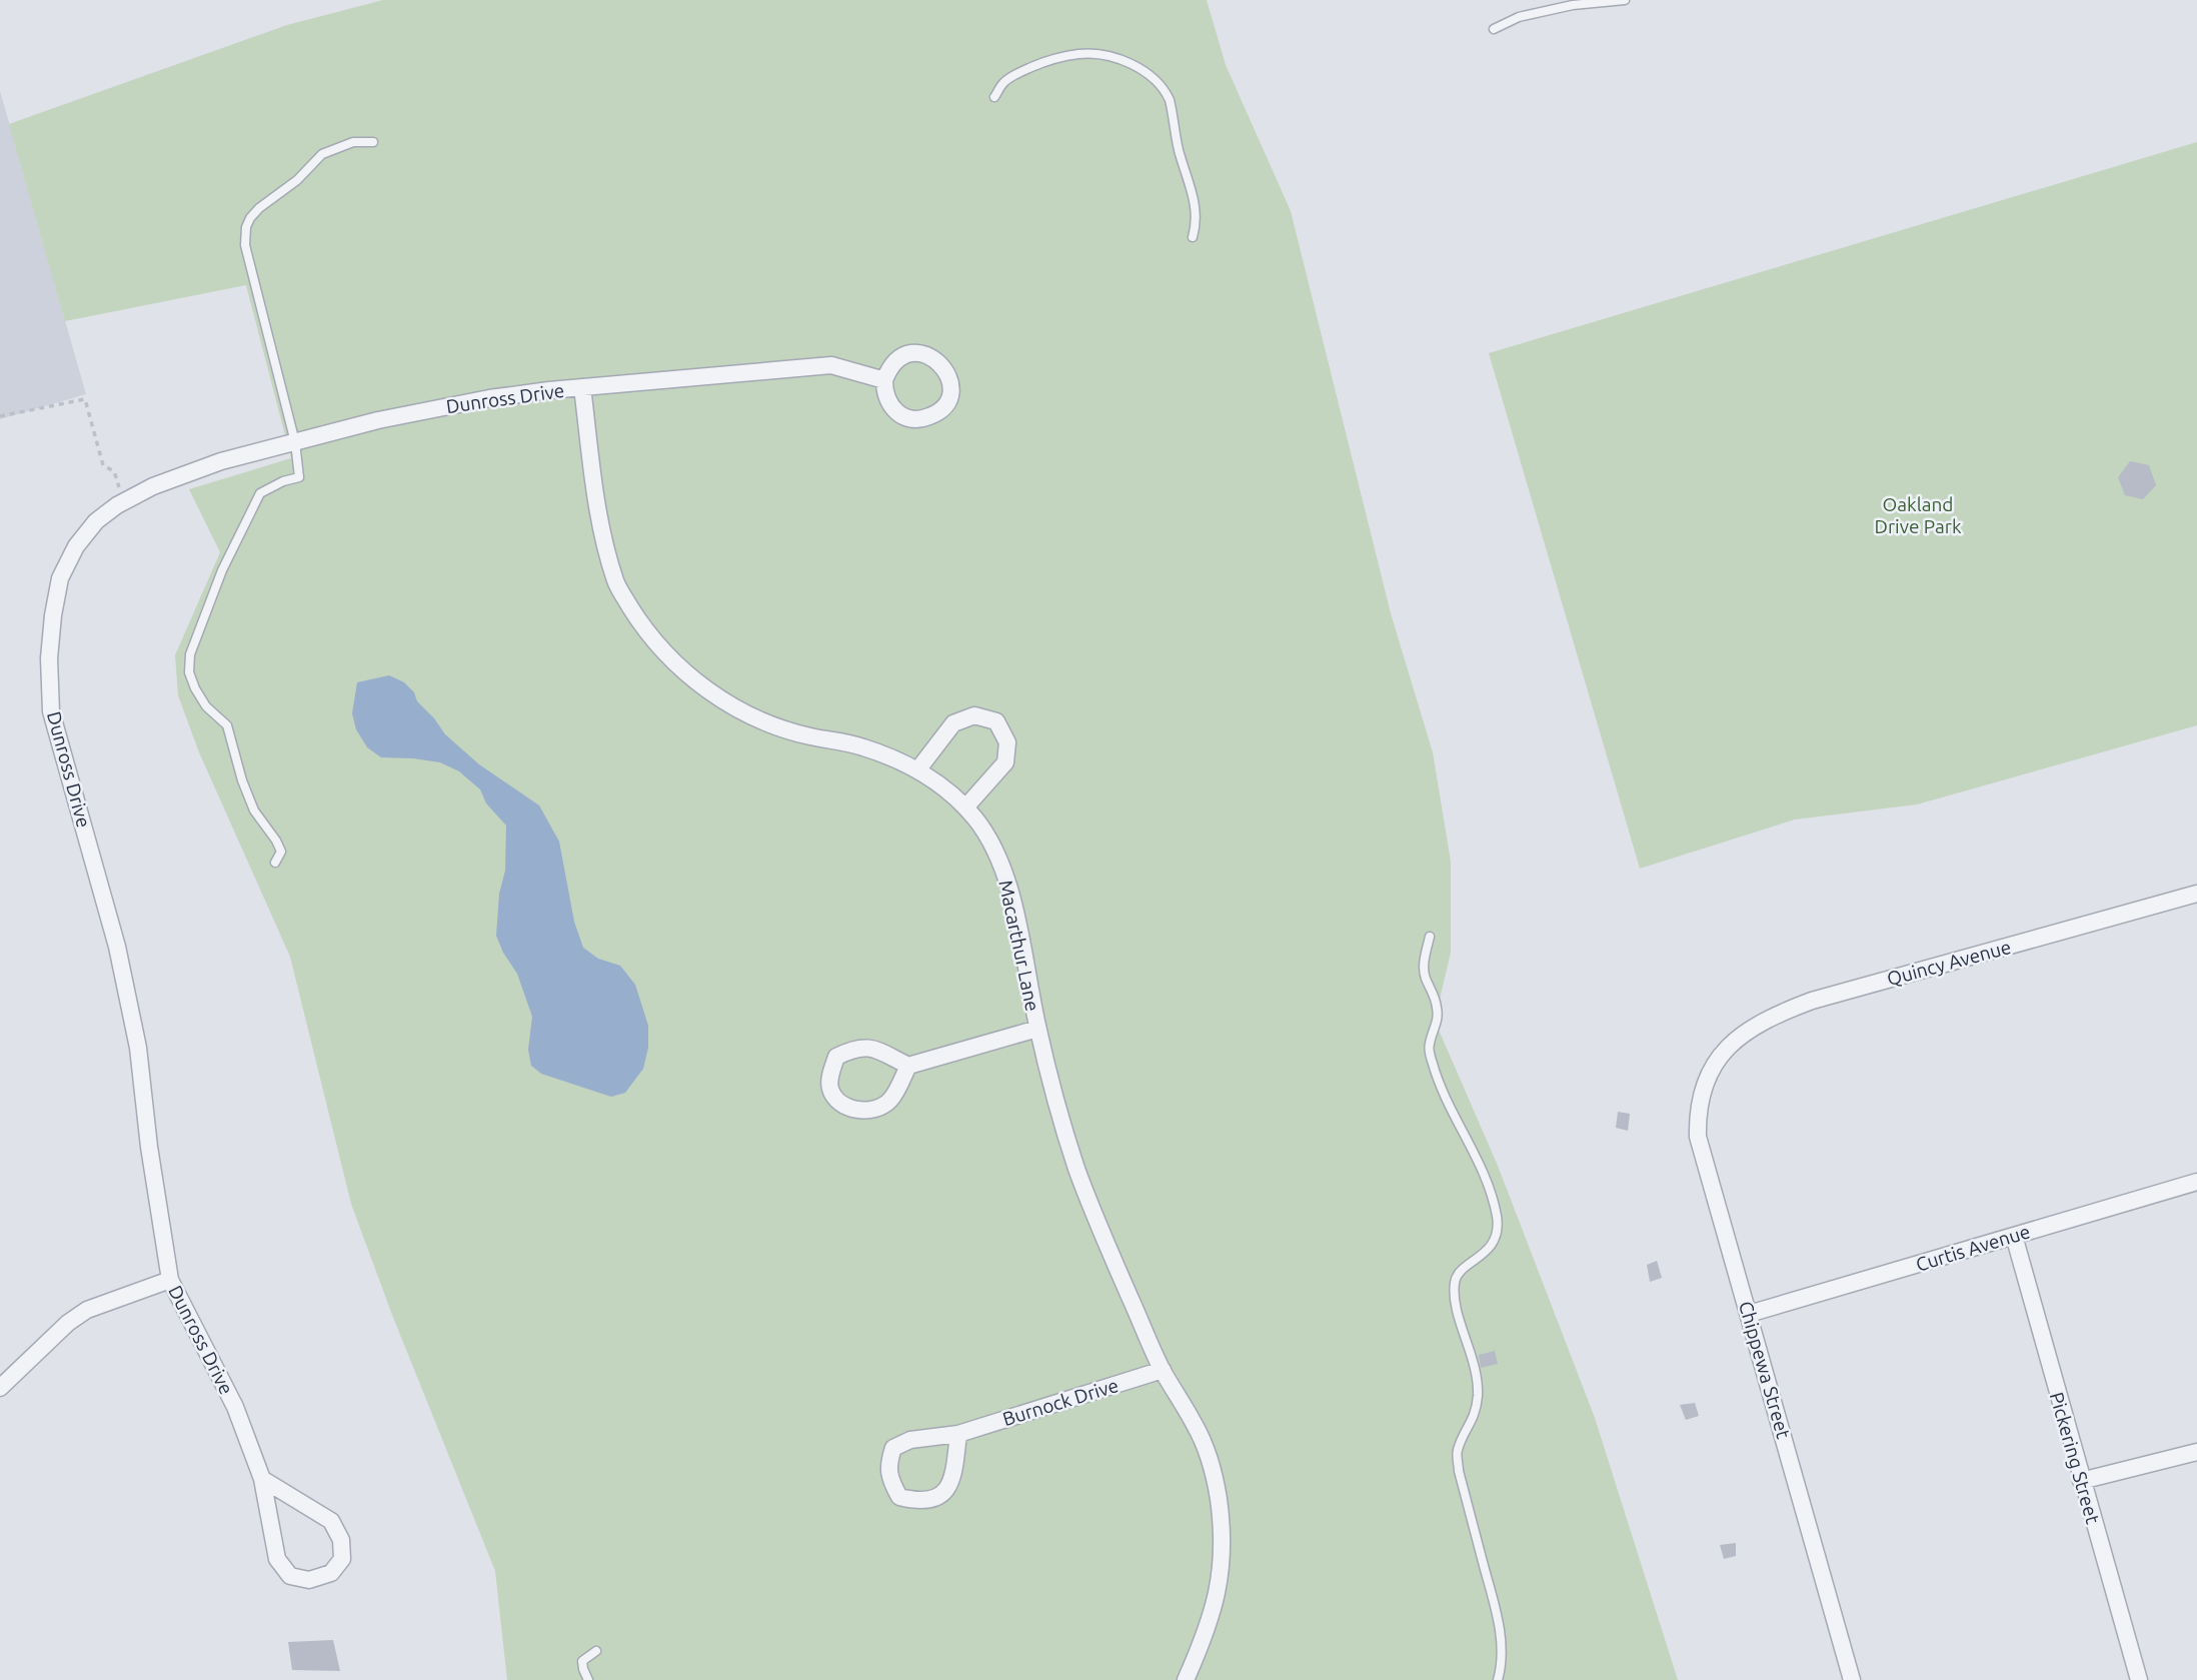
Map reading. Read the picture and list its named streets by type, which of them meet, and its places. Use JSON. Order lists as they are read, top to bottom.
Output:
{
  "streets": {
    "street": [
      "Dunross Drive",
      "Macarthur Lane",
      "Quincy Avenue",
      "Curtis Avenue",
      "Chippewa Street",
      "Burnock Drive",
      "Pickering Street"
    ]
  },
  "crossings": [
    ["Dunross Drive", "Macarthur Lane"],
    ["Macarthur Lane", "Burnock Drive"],
    ["Quincy Avenue", "Chippewa Street"],
    ["Curtis Avenue", "Chippewa Street"],
    ["Curtis Avenue", "Pickering Street"]
  ],
  "parks": ["Oakland Drive Park"]
}
